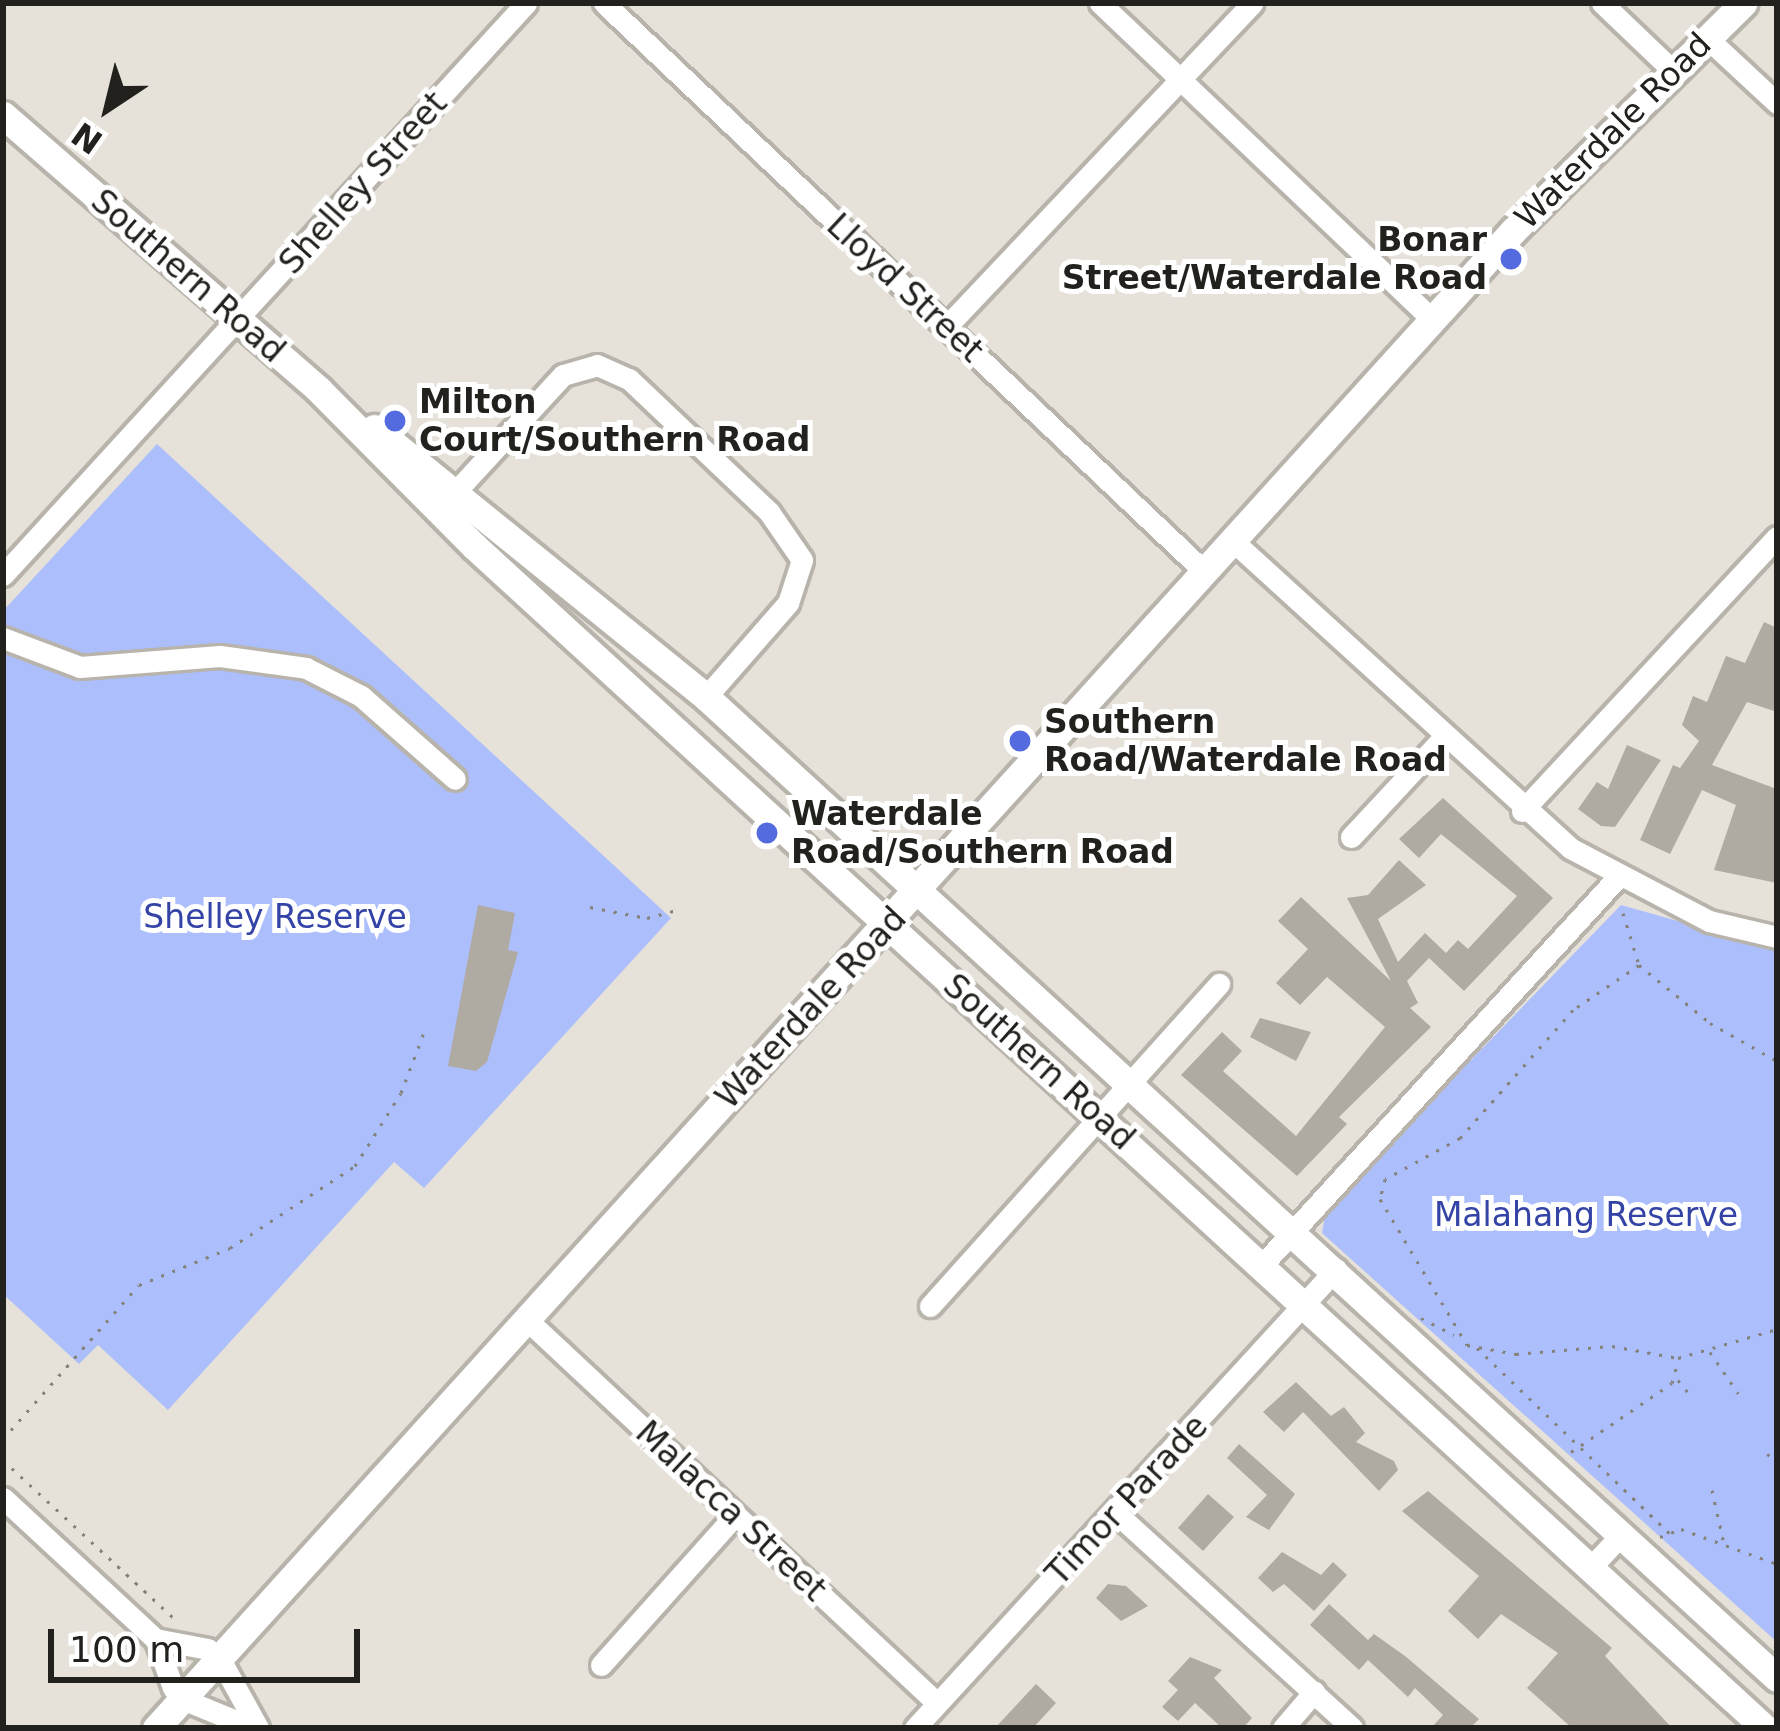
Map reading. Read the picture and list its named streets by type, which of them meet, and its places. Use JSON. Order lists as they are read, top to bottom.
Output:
{
  "streets": {
    "main road": ["Waterdale Road", "Southern Road"],
    "street": [
      "Shelley Street",
      "Lloyd Street",
      "Timor Parade",
      "Malacca Street"
    ]
  },
  "crossings": [
    ["Waterdale Road", "Southern Road"],
    ["Waterdale Road", "Lloyd Street"],
    ["Waterdale Road", "Malacca Street"],
    ["Shelley Street", "Southern Road"],
    ["Southern Road", "Timor Parade"],
    ["Timor Parade", "Malacca Street"]
  ],
  "parks": ["Shelley Reserve", "Malahang Reserve"],
  "places": [
    "Bonar Street/Waterdale Road",
    "Milton Court/Southern Road",
    "Southern Road/Waterdale Road",
    "Waterdale Road/Southern Road"
  ],
  "scale_bar": "100 m",
  "north": "bottom left"
}
